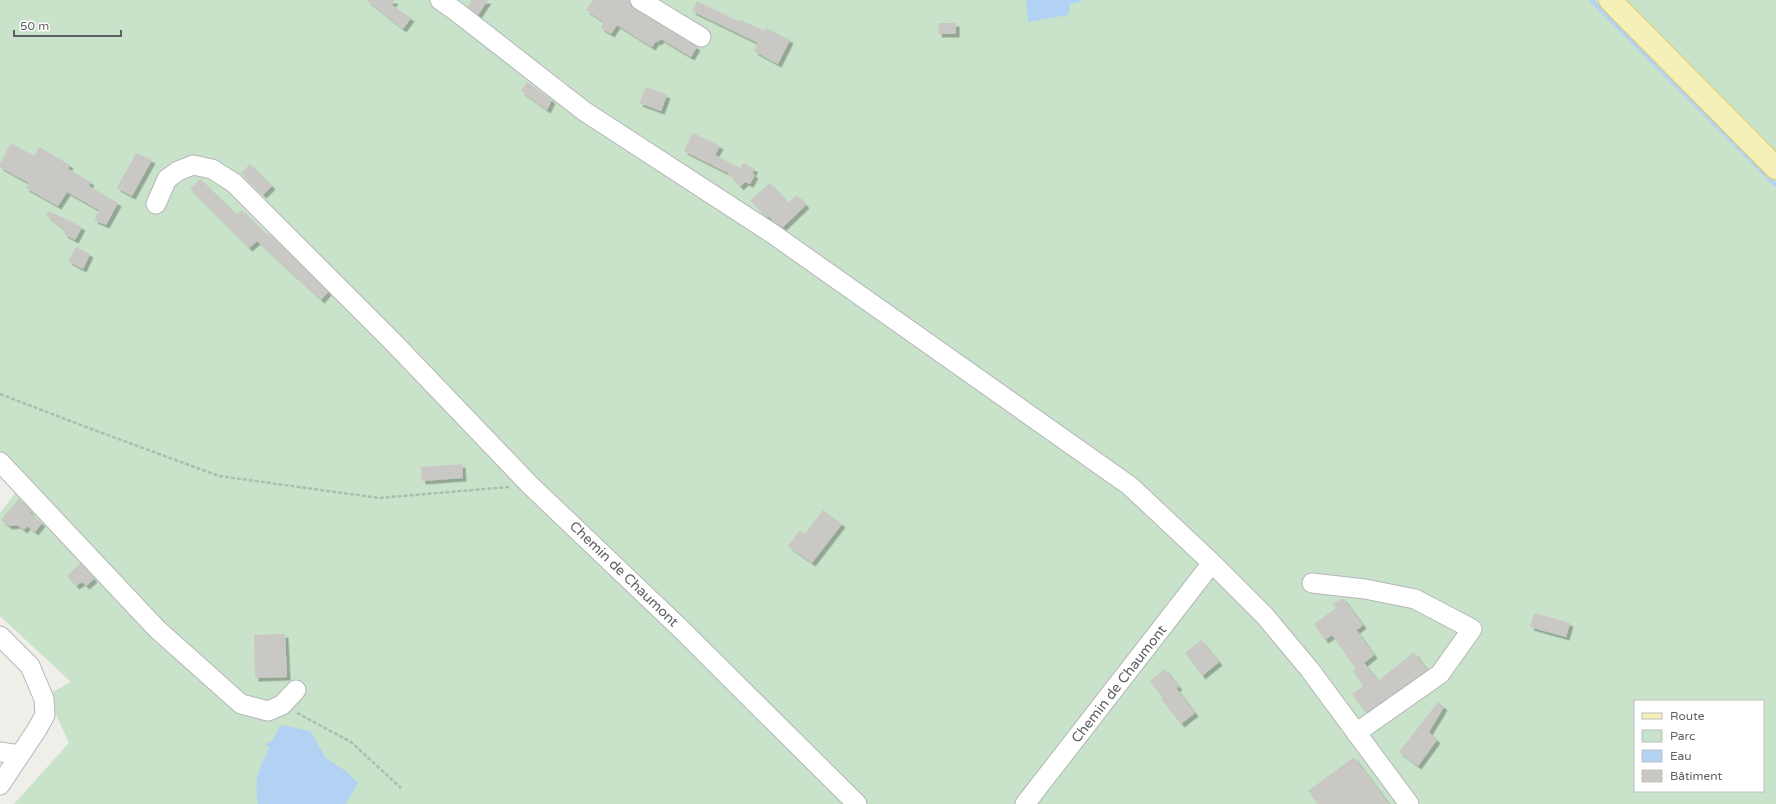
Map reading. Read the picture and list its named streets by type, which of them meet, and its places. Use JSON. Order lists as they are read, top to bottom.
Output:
{
  "streets": {
    "street": ["Chemin de Chaumont"]
  },
  "legend": [
    "Route",
    "Parc",
    "Eau",
    "Bâtiment"
  ],
  "scale_bar": "50 m"
}
